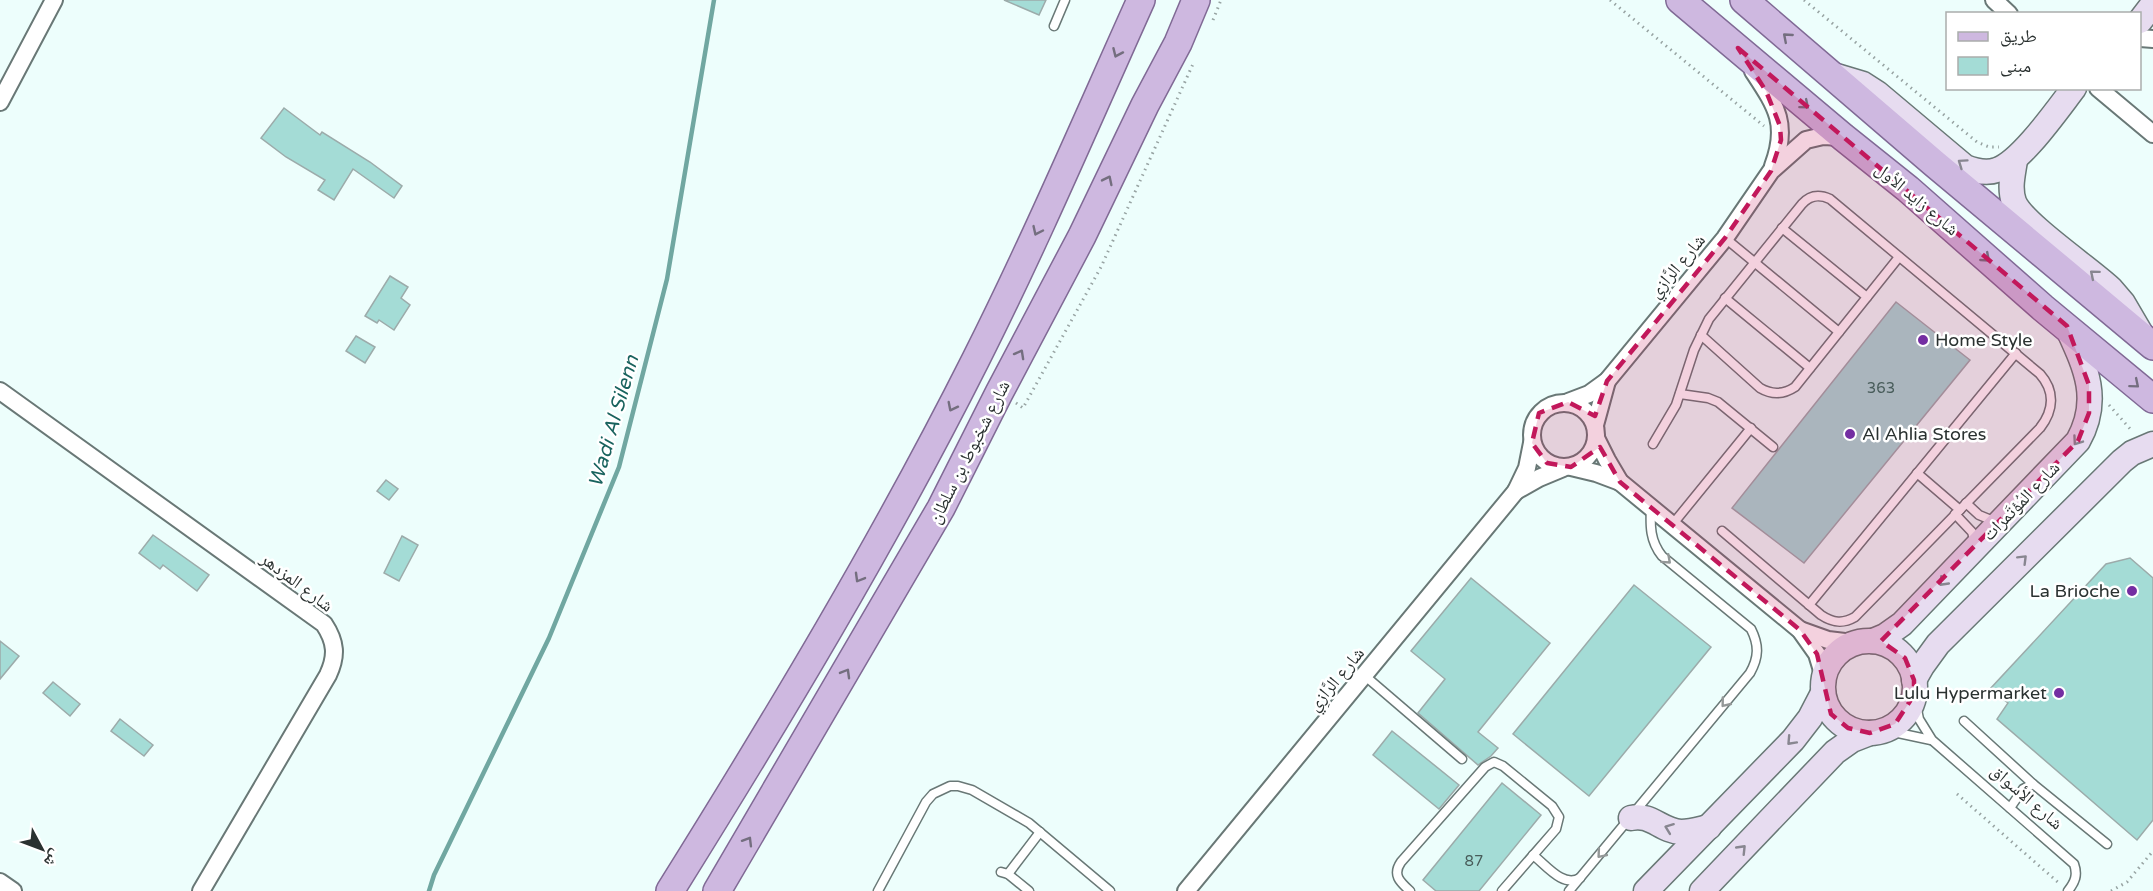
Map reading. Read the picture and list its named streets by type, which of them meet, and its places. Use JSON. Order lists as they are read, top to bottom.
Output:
{
  "streets": {
    "main road": ["شارع زايد الأول", "شارع شخبوط بن سلطان"],
    "street": ["شارع الرَّازِي", "شارع المُؤتَمرات", "شارع المزدهر"],
    "lane": ["شارع الأسواق"]
  },
  "crossings": [
    ["شارع زايد الأول", "شارع الرَّازِي"],
    ["شارع زايد الأول", "شارع المُؤتَمرات"],
    ["شارع المُؤتَمرات", "شارع الأسواق"]
  ],
  "water": ["Wadi Al Silenn"],
  "places": [
    "Home Style",
    "Al Ahlia Stores",
    "La Brioche",
    "Lulu Hypermarket"
  ],
  "house_numbers": ["363", "87"],
  "legend": ["طريق", "مبنى"],
  "north": "bottom right"
}
